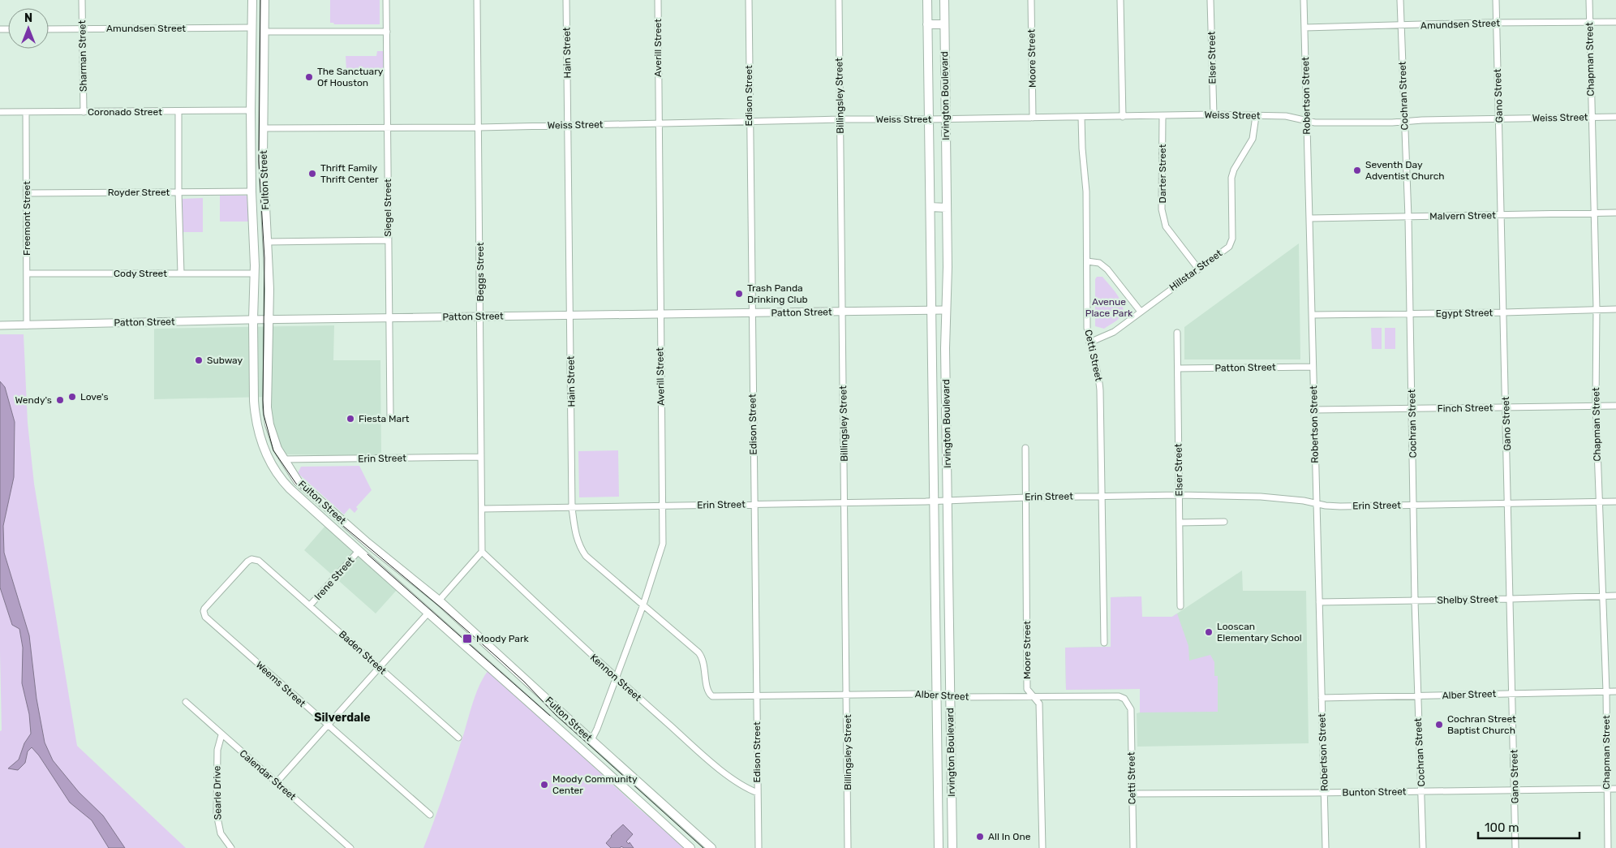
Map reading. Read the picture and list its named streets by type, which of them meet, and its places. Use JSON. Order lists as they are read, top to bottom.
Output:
{
  "streets": {
    "main road": ["Irvington Boulevard", "Fulton Street"],
    "street": [
      "Amundsen Street",
      "Averill Street",
      "Hain Street",
      "Sharman Street",
      "Elser Street",
      "Moore Street",
      "Chapman Street",
      "Edison Street",
      "Billingsley Street",
      "Robertson Street",
      "Cochran Street",
      "Gano Street",
      "Coronado Street",
      "Weiss Street",
      "Darter Street",
      "Royder Street",
      "Siegel Street",
      "Malvern Street",
      "Freemont Street",
      "Hillstar Street",
      "Beggs Street",
      "Cody Street",
      "Patton Street",
      "Egypt Street",
      "Cetti Street",
      "Finch Street",
      "Erin Street",
      "Irene Street",
      "Shelby Street",
      "Baden Street",
      "Kennon Street",
      "Weems Street",
      "Alber Street",
      "Calendar Street",
      "Bunton Street",
      "Searle Drive"
    ]
  },
  "crossings": [
    ["Amundsen Street", "Sharman Street"],
    ["Amundsen Street", "Chapman Street"],
    ["Amundsen Street", "Robertson Street"],
    ["Amundsen Street", "Cochran Street"],
    ["Amundsen Street", "Gano Street"],
    ["Amundsen Street", "Fulton Street"],
    ["Averill Street", "Hain Street"],
    ["Averill Street", "Weiss Street"],
    ["Averill Street", "Fulton Street"],
    ["Averill Street", "Patton Street"],
    ["Averill Street", "Erin Street"],
    ["Averill Street", "Kennon Street"],
    ["Hain Street", "Weiss Street"],
    ["Hain Street", "Patton Street"],
    ["Hain Street", "Erin Street"],
    ["Hain Street", "Alber Street"],
    ["Sharman Street", "Coronado Street"],
    ["Elser Street", "Weiss Street"],
    ["Elser Street", "Patton Street"],
    ["Elser Street", "Erin Street"],
    ["Moore Street", "Weiss Street"],
    ["Moore Street", "Erin Street"],
    ["Moore Street", "Alber Street"],
    ["Chapman Street", "Weiss Street"],
    ["Chapman Street", "Malvern Street"],
    ["Chapman Street", "Egypt Street"],
    ["Chapman Street", "Finch Street"],
    ["Chapman Street", "Erin Street"],
    ["Chapman Street", "Shelby Street"],
    ["Chapman Street", "Alber Street"],
    ["Chapman Street", "Bunton Street"],
    ["Edison Street", "Weiss Street"],
    ["Edison Street", "Patton Street"],
    ["Edison Street", "Erin Street"],
    ["Edison Street", "Kennon Street"],
    ["Edison Street", "Alber Street"],
    ["Billingsley Street", "Weiss Street"],
    ["Billingsley Street", "Patton Street"],
    ["Billingsley Street", "Erin Street"],
    ["Billingsley Street", "Alber Street"],
    ["Irvington Boulevard", "Weiss Street"],
    ["Irvington Boulevard", "Patton Street"],
    ["Irvington Boulevard", "Erin Street"],
    ["Irvington Boulevard", "Alber Street"],
    ["Robertson Street", "Weiss Street"],
    ["Robertson Street", "Malvern Street"],
    ["Robertson Street", "Patton Street"],
    ["Robertson Street", "Egypt Street"],
    ["Robertson Street", "Finch Street"],
    ["Robertson Street", "Erin Street"],
    ["Robertson Street", "Shelby Street"],
    ["Robertson Street", "Alber Street"],
    ["Robertson Street", "Bunton Street"],
    ["Cochran Street", "Weiss Street"],
    ["Cochran Street", "Malvern Street"],
    ["Cochran Street", "Egypt Street"],
    ["Cochran Street", "Finch Street"],
    ["Cochran Street", "Erin Street"],
    ["Cochran Street", "Shelby Street"],
    ["Cochran Street", "Alber Street"],
    ["Cochran Street", "Bunton Street"],
    ["Gano Street", "Weiss Street"],
    ["Gano Street", "Malvern Street"],
    ["Gano Street", "Egypt Street"],
    ["Gano Street", "Finch Street"],
    ["Gano Street", "Erin Street"],
    ["Gano Street", "Shelby Street"],
    ["Gano Street", "Alber Street"],
    ["Gano Street", "Bunton Street"],
    ["Coronado Street", "Fulton Street"],
    ["Coronado Street", "Freemont Street"],
    ["Weiss Street", "Darter Street"],
    ["Weiss Street", "Fulton Street"],
    ["Weiss Street", "Siegel Street"],
    ["Weiss Street", "Hillstar Street"],
    ["Weiss Street", "Beggs Street"],
    ["Weiss Street", "Cetti Street"],
    ["Darter Street", "Hillstar Street"],
    ["Fulton Street", "Royder Street"],
    ["Fulton Street", "Cody Street"],
    ["Fulton Street", "Patton Street"],
    ["Fulton Street", "Erin Street"],
    ["Fulton Street", "Irene Street"],
    ["Royder Street", "Freemont Street"],
    ["Siegel Street", "Patton Street"],
    ["Freemont Street", "Cody Street"],
    ["Freemont Street", "Patton Street"],
    ["Hillstar Street", "Cetti Street"],
    ["Beggs Street", "Patton Street"],
    ["Beggs Street", "Erin Street"],
    ["Beggs Street", "Kennon Street"],
    ["Cetti Street", "Erin Street"],
    ["Cetti Street", "Alber Street"],
    ["Cetti Street", "Bunton Street"],
    ["Irene Street", "Baden Street"],
    ["Baden Street", "Weems Street"],
    ["Calendar Street", "Searle Drive"]
  ],
  "districts": ["Silverdale"],
  "parks": ["Avenue Place Park"],
  "places": {
    "other": [
      "The Sanctuary Of Houston",
      "Seventh Day Adventist Church",
      "Thrift Family Thrift Center",
      "Trash Panda Drinking Club",
      "Subway",
      "Love's",
      "Wendy's",
      "Fiesta Mart",
      "Looscan Elementary School",
      "Cochran Street Baptist Church",
      "Moody Community Center",
      "All In One"
    ],
    "transit": ["Moody Park"]
  },
  "scale_bar": "100 m",
  "north": "top"
}
